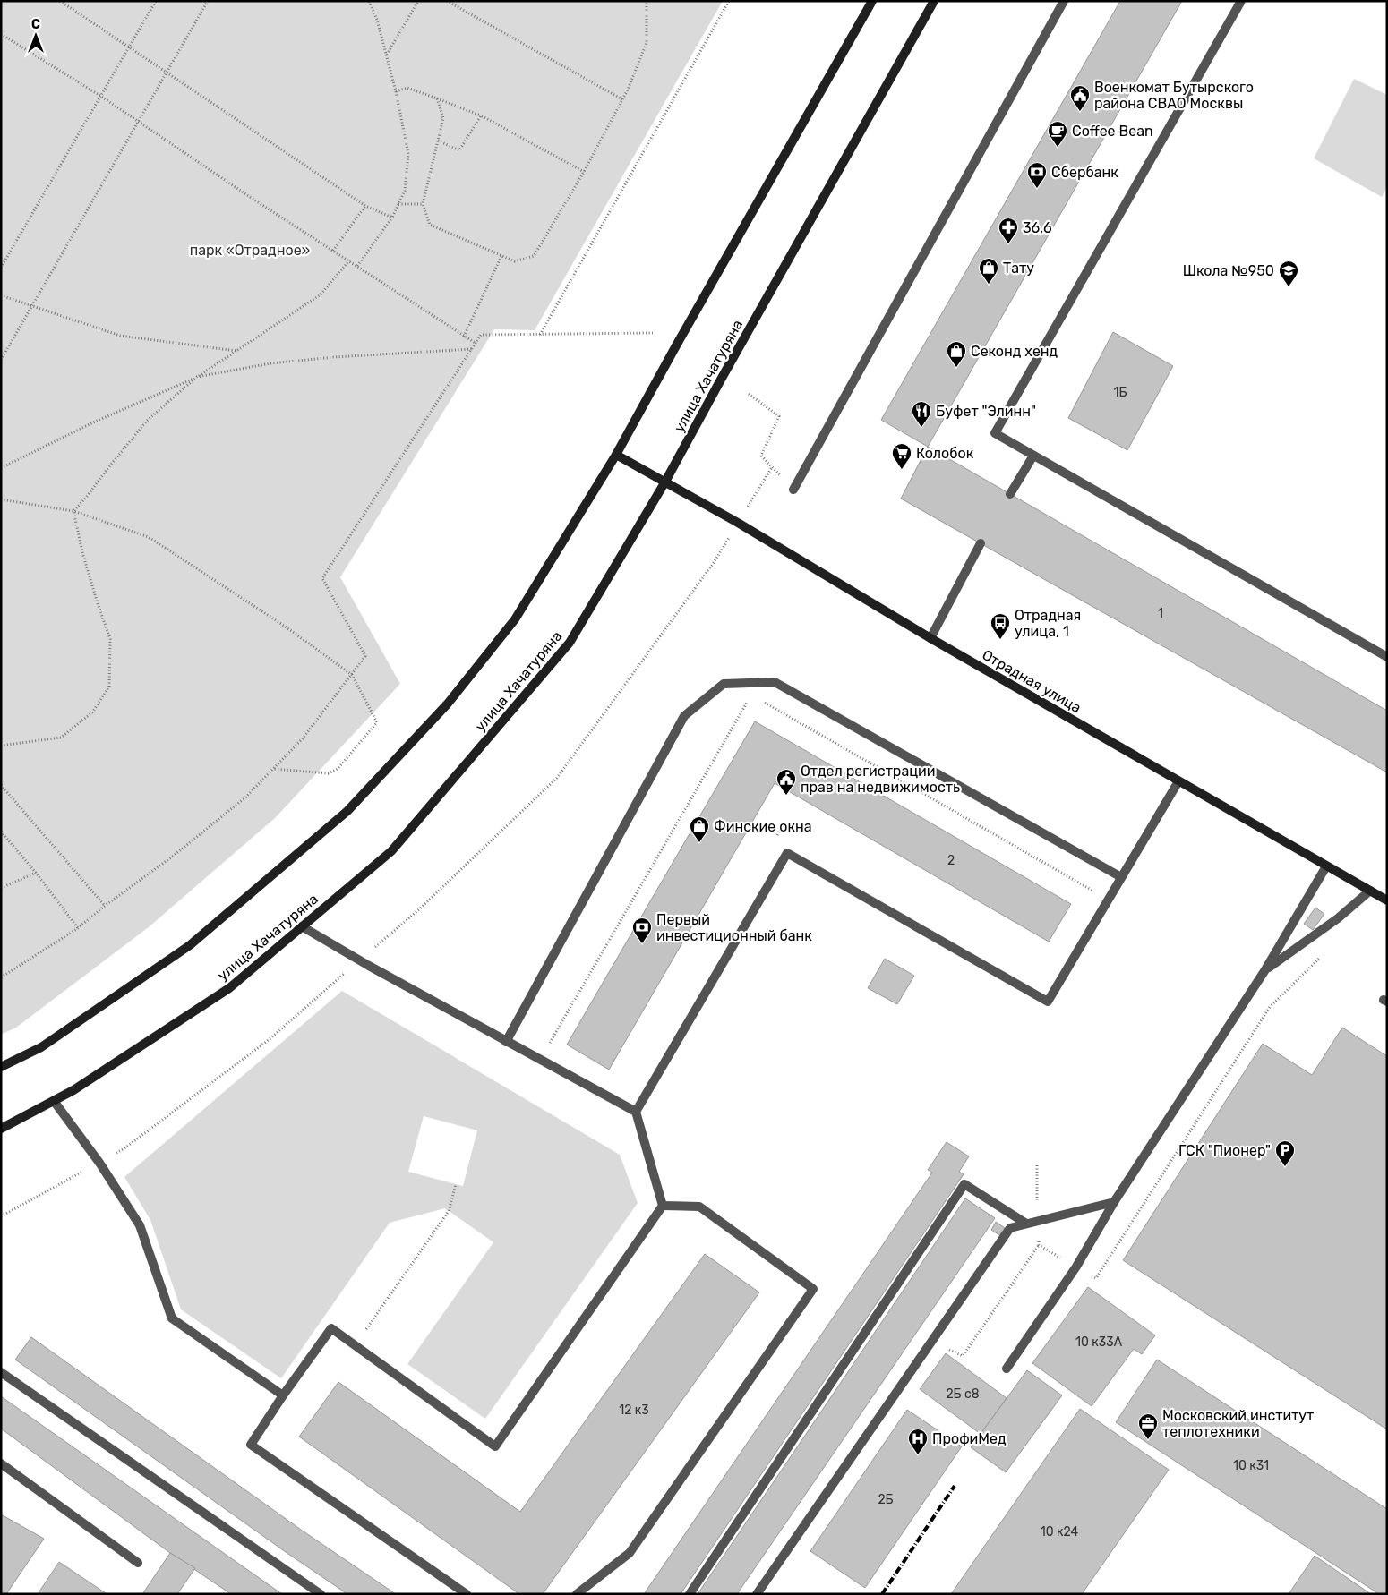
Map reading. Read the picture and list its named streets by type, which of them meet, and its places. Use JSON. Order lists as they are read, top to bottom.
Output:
{
  "streets": {
    "main road": ["улица Хачатуряна", "Отрадная улица"]
  },
  "crossings": [
    ["улица Хачатуряна", "Отрадная улица"]
  ],
  "parks": ["парк «Отрадное»"],
  "places": {
    "public building": ["Военкомат Бутырского района СВАО Москвы", "Отдел регистрации прав на недвижимость"],
    "cafe": ["Coffee Bean"],
    "bank": ["Сбербанк", "Первый инвестиционный банк"],
    "pharmacy": ["36,6"],
    "shop": ["Тату", "Секонд хенд", "Финские окна"],
    "school or university": ["Школа №950"],
    "restaurant": ["Буфет \"Элинн\""],
    "supermarket": ["Колобок"],
    "bus stop": ["Отрадная улица, 1"],
    "parking": ["ГСК \"Пионер\""],
    "office": ["Московский институт теплотехники"],
    "hospital": ["ПрофиМед"]
  },
  "house_numbers": [
    "1Б",
    "1",
    "2",
    "10 к33А",
    "2Б с8",
    "12 к3",
    "10 к31",
    "2Б",
    "10 к24"
  ],
  "north": "top"
}
